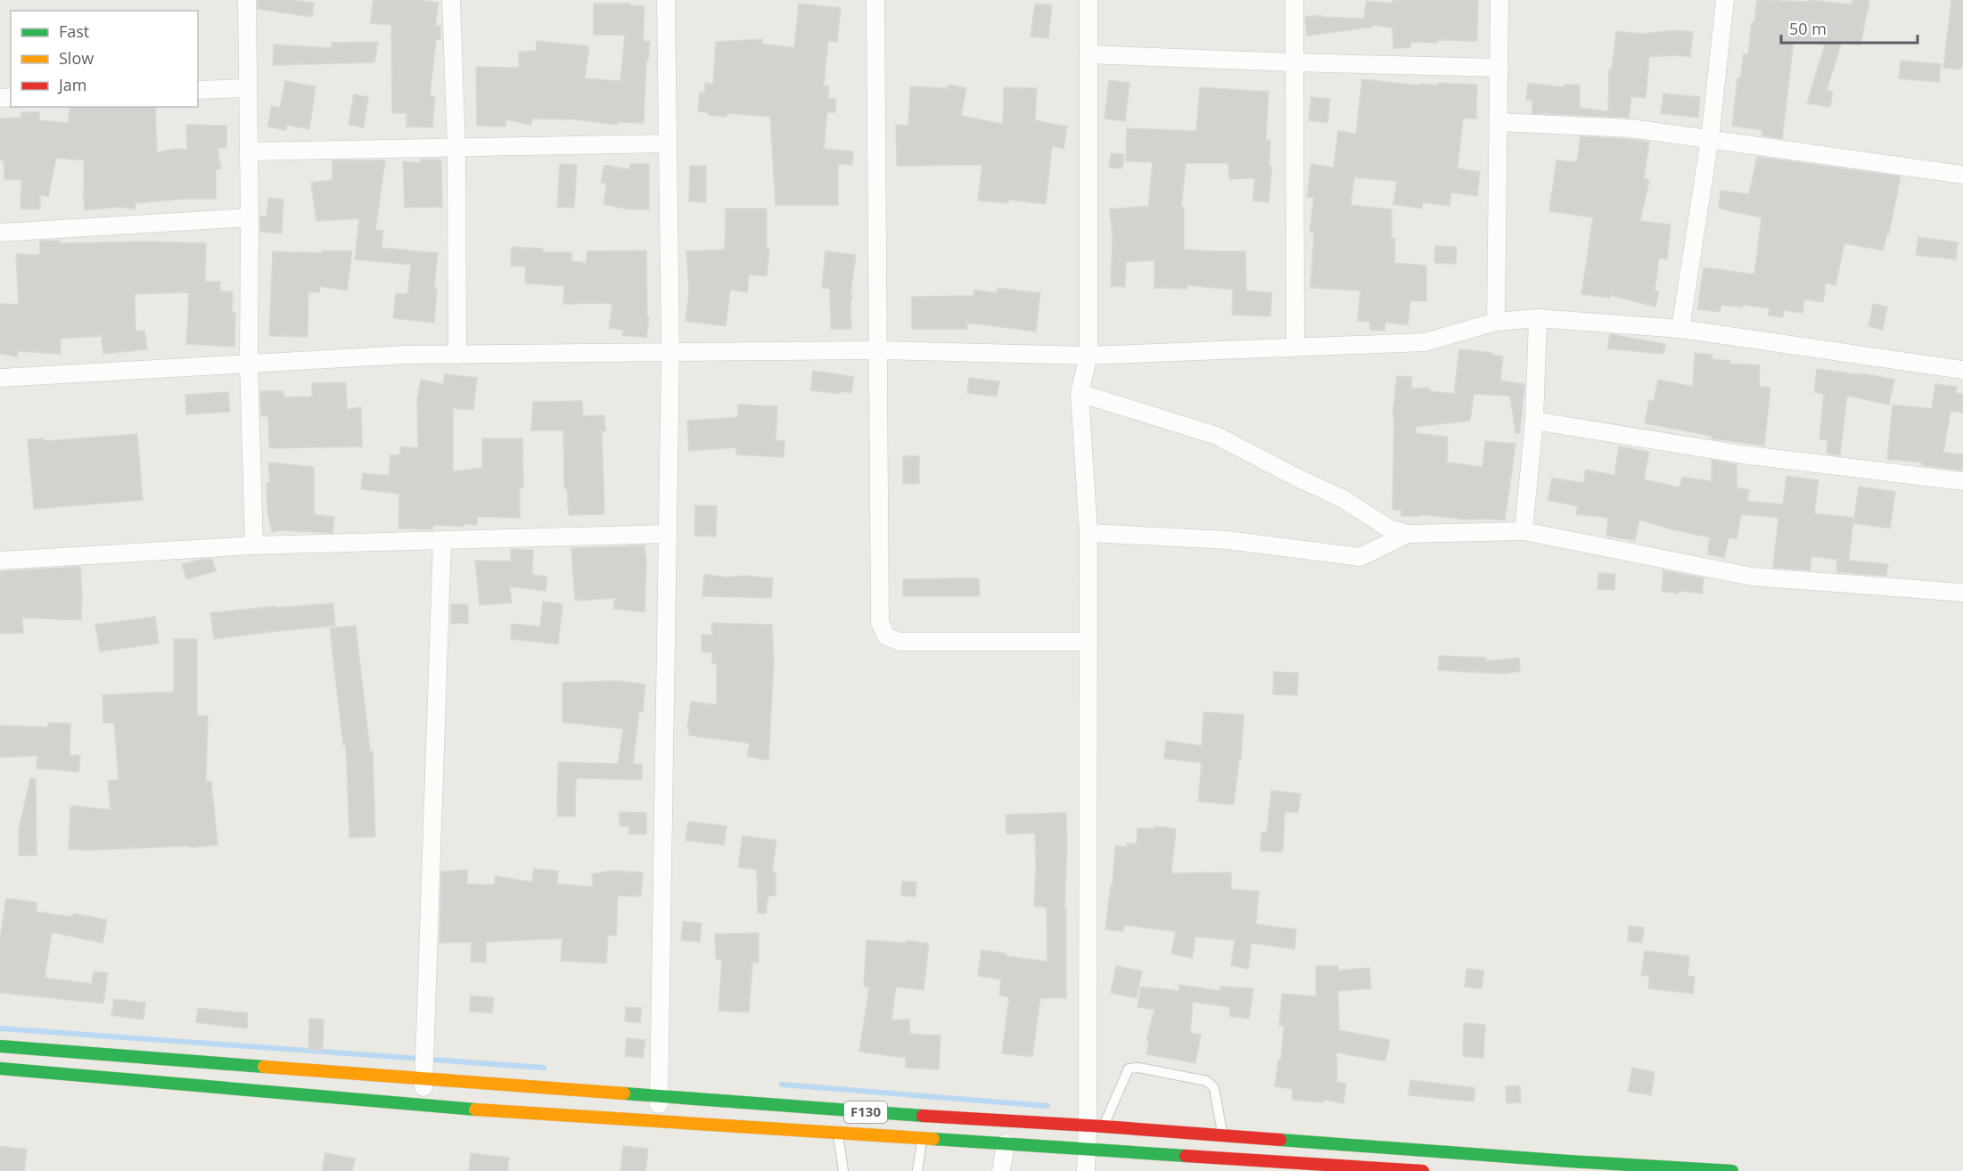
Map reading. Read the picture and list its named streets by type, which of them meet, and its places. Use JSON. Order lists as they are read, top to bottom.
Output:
{
  "streets": {
    "main road": ["F130"]
  },
  "legend": ["Fast", "Slow", "Jam"],
  "scale_bar": "50 m"
}
